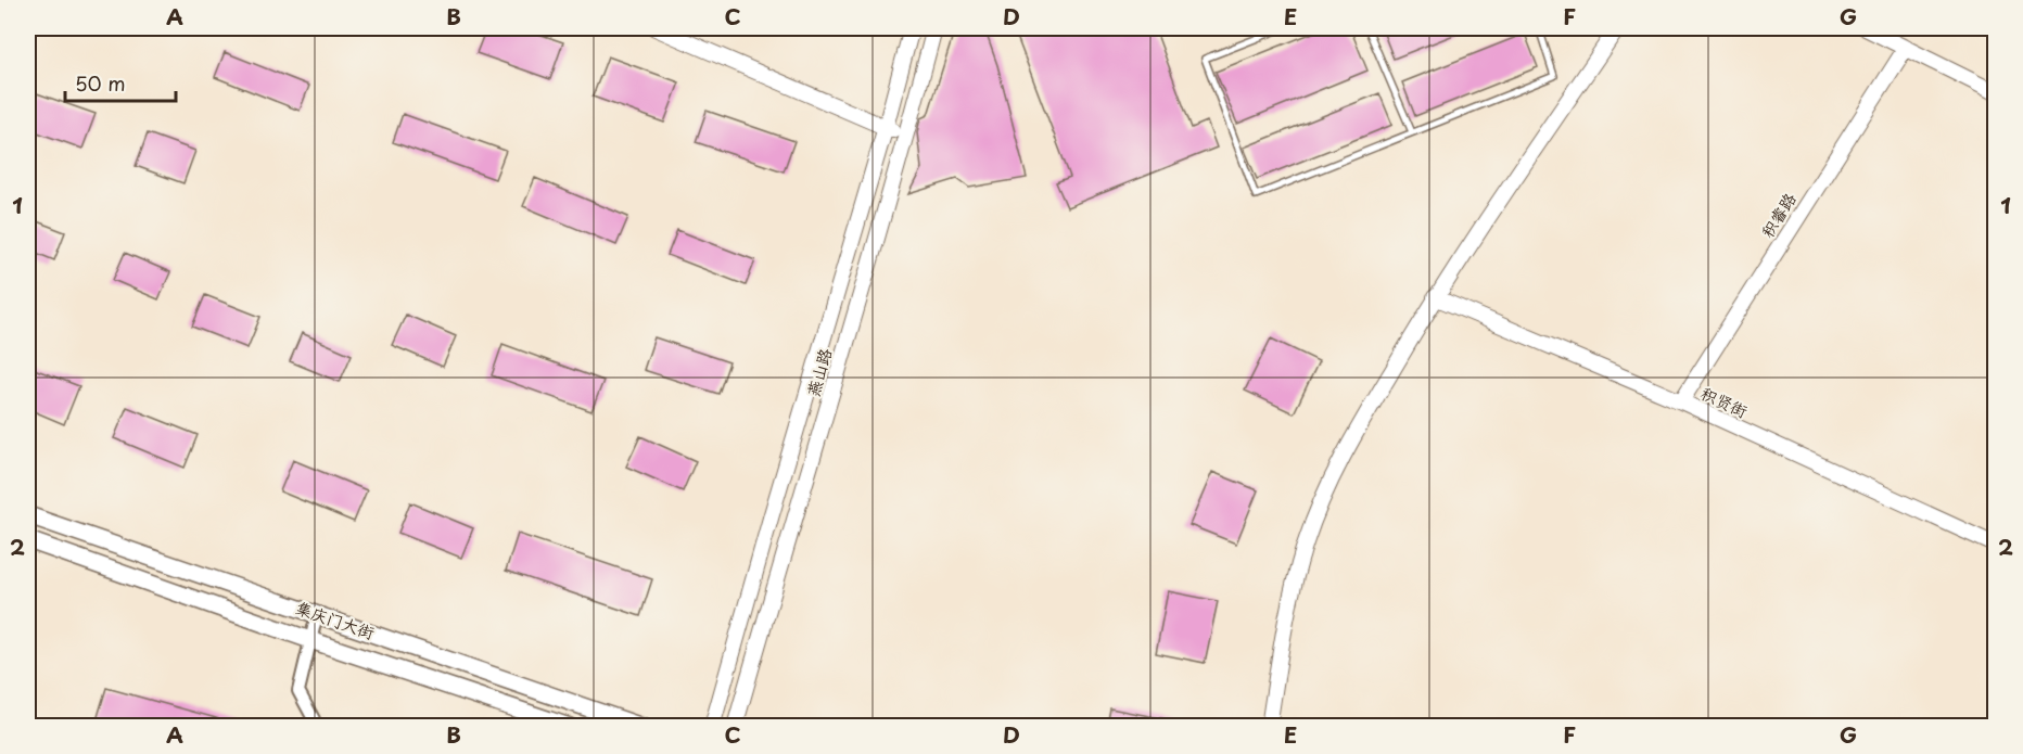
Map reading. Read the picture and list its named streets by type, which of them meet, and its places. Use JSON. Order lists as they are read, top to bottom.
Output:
{
  "streets": {
    "main road": ["集庆门大街"],
    "street": ["积睿路", "燕山路", "积贤街"]
  },
  "crossings": [
    ["积睿路", "积贤街"]
  ],
  "scale_bar": "50 m",
  "grid": {
    "columns": [
      "A",
      "B",
      "C",
      "D",
      "E",
      "F",
      "G"
    ],
    "rows": ["1", "2"]
  }
}
